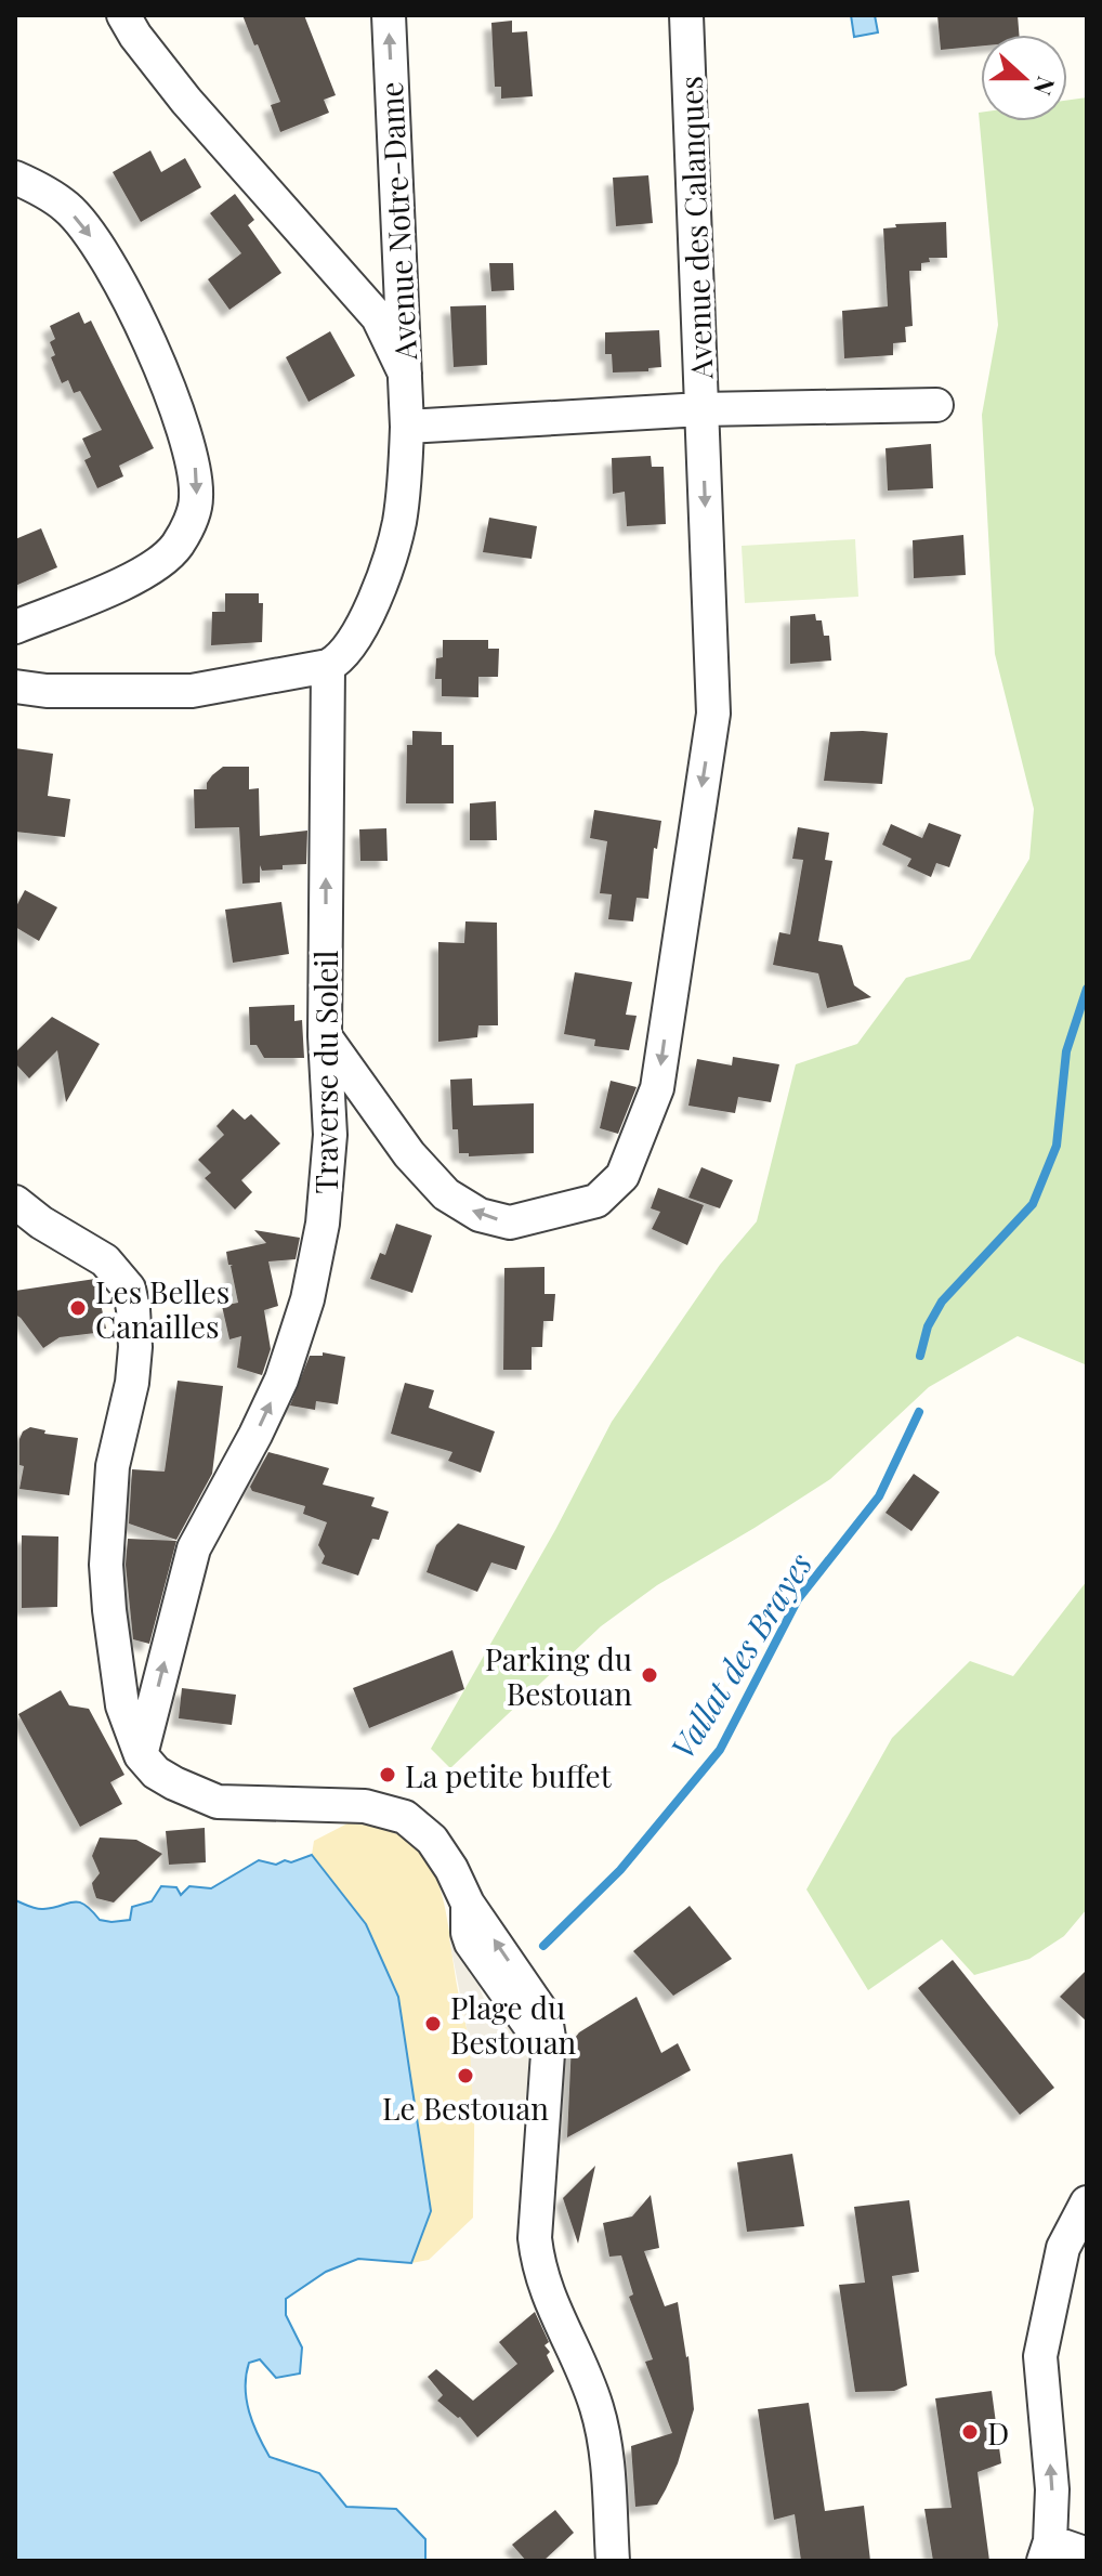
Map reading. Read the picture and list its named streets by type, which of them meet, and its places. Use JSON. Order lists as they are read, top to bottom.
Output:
{
  "streets": {
    "street": ["Avenue Notre-Dame", "Avenue des Calanques", "Traverse du Soleil"]
  },
  "crossings": [
    ["Avenue Notre-Dame", "Avenue des Calanques"]
  ],
  "one_way": ["Avenue Notre-Dame", "Traverse du Soleil"],
  "water": ["Vallat des Brayes"],
  "places": [
    "Les Belles Canailles",
    "Parking du Bestouan",
    "La petite buffet",
    "Plage du Bestouan",
    "Le Bestouan",
    "D"
  ],
  "north": "right"
}
